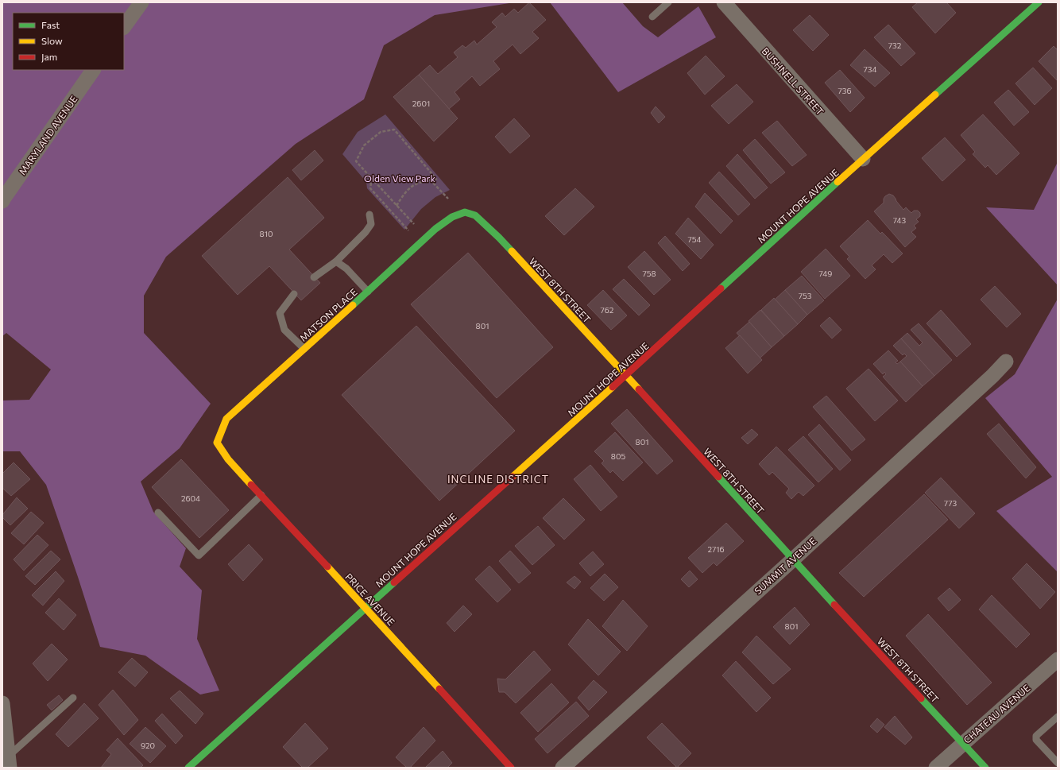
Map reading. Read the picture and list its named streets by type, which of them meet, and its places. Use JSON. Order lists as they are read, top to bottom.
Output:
{
  "streets": {
    "street": [
      "BUSHNELL STREET",
      "MARYLAND AVENUE",
      "MOUNT HOPE AVENUE",
      "WEST 8TH STREET",
      "MATSON PLACE",
      "SUMMIT AVENUE",
      "PRICE AVENUE",
      "CHATEAU AVENUE"
    ]
  },
  "crossings": [
    ["BUSHNELL STREET", "MOUNT HOPE AVENUE"],
    ["MOUNT HOPE AVENUE", "WEST 8TH STREET"],
    ["MOUNT HOPE AVENUE", "PRICE AVENUE"],
    ["WEST 8TH STREET", "MATSON PLACE"],
    ["WEST 8TH STREET", "SUMMIT AVENUE"],
    ["WEST 8TH STREET", "CHATEAU AVENUE"],
    ["MATSON PLACE", "PRICE AVENUE"]
  ],
  "districts": ["INCLINE DISTRICT"],
  "parks": ["Olden View Park"],
  "house_numbers": [
    "732",
    "734",
    "736",
    "2601",
    "743",
    "810",
    "754",
    "758",
    "749",
    "753",
    "762",
    "801",
    "801",
    "805",
    "2604",
    "773",
    "2716",
    "801",
    "920"
  ],
  "legend": ["Fast", "Slow", "Jam"]
}
